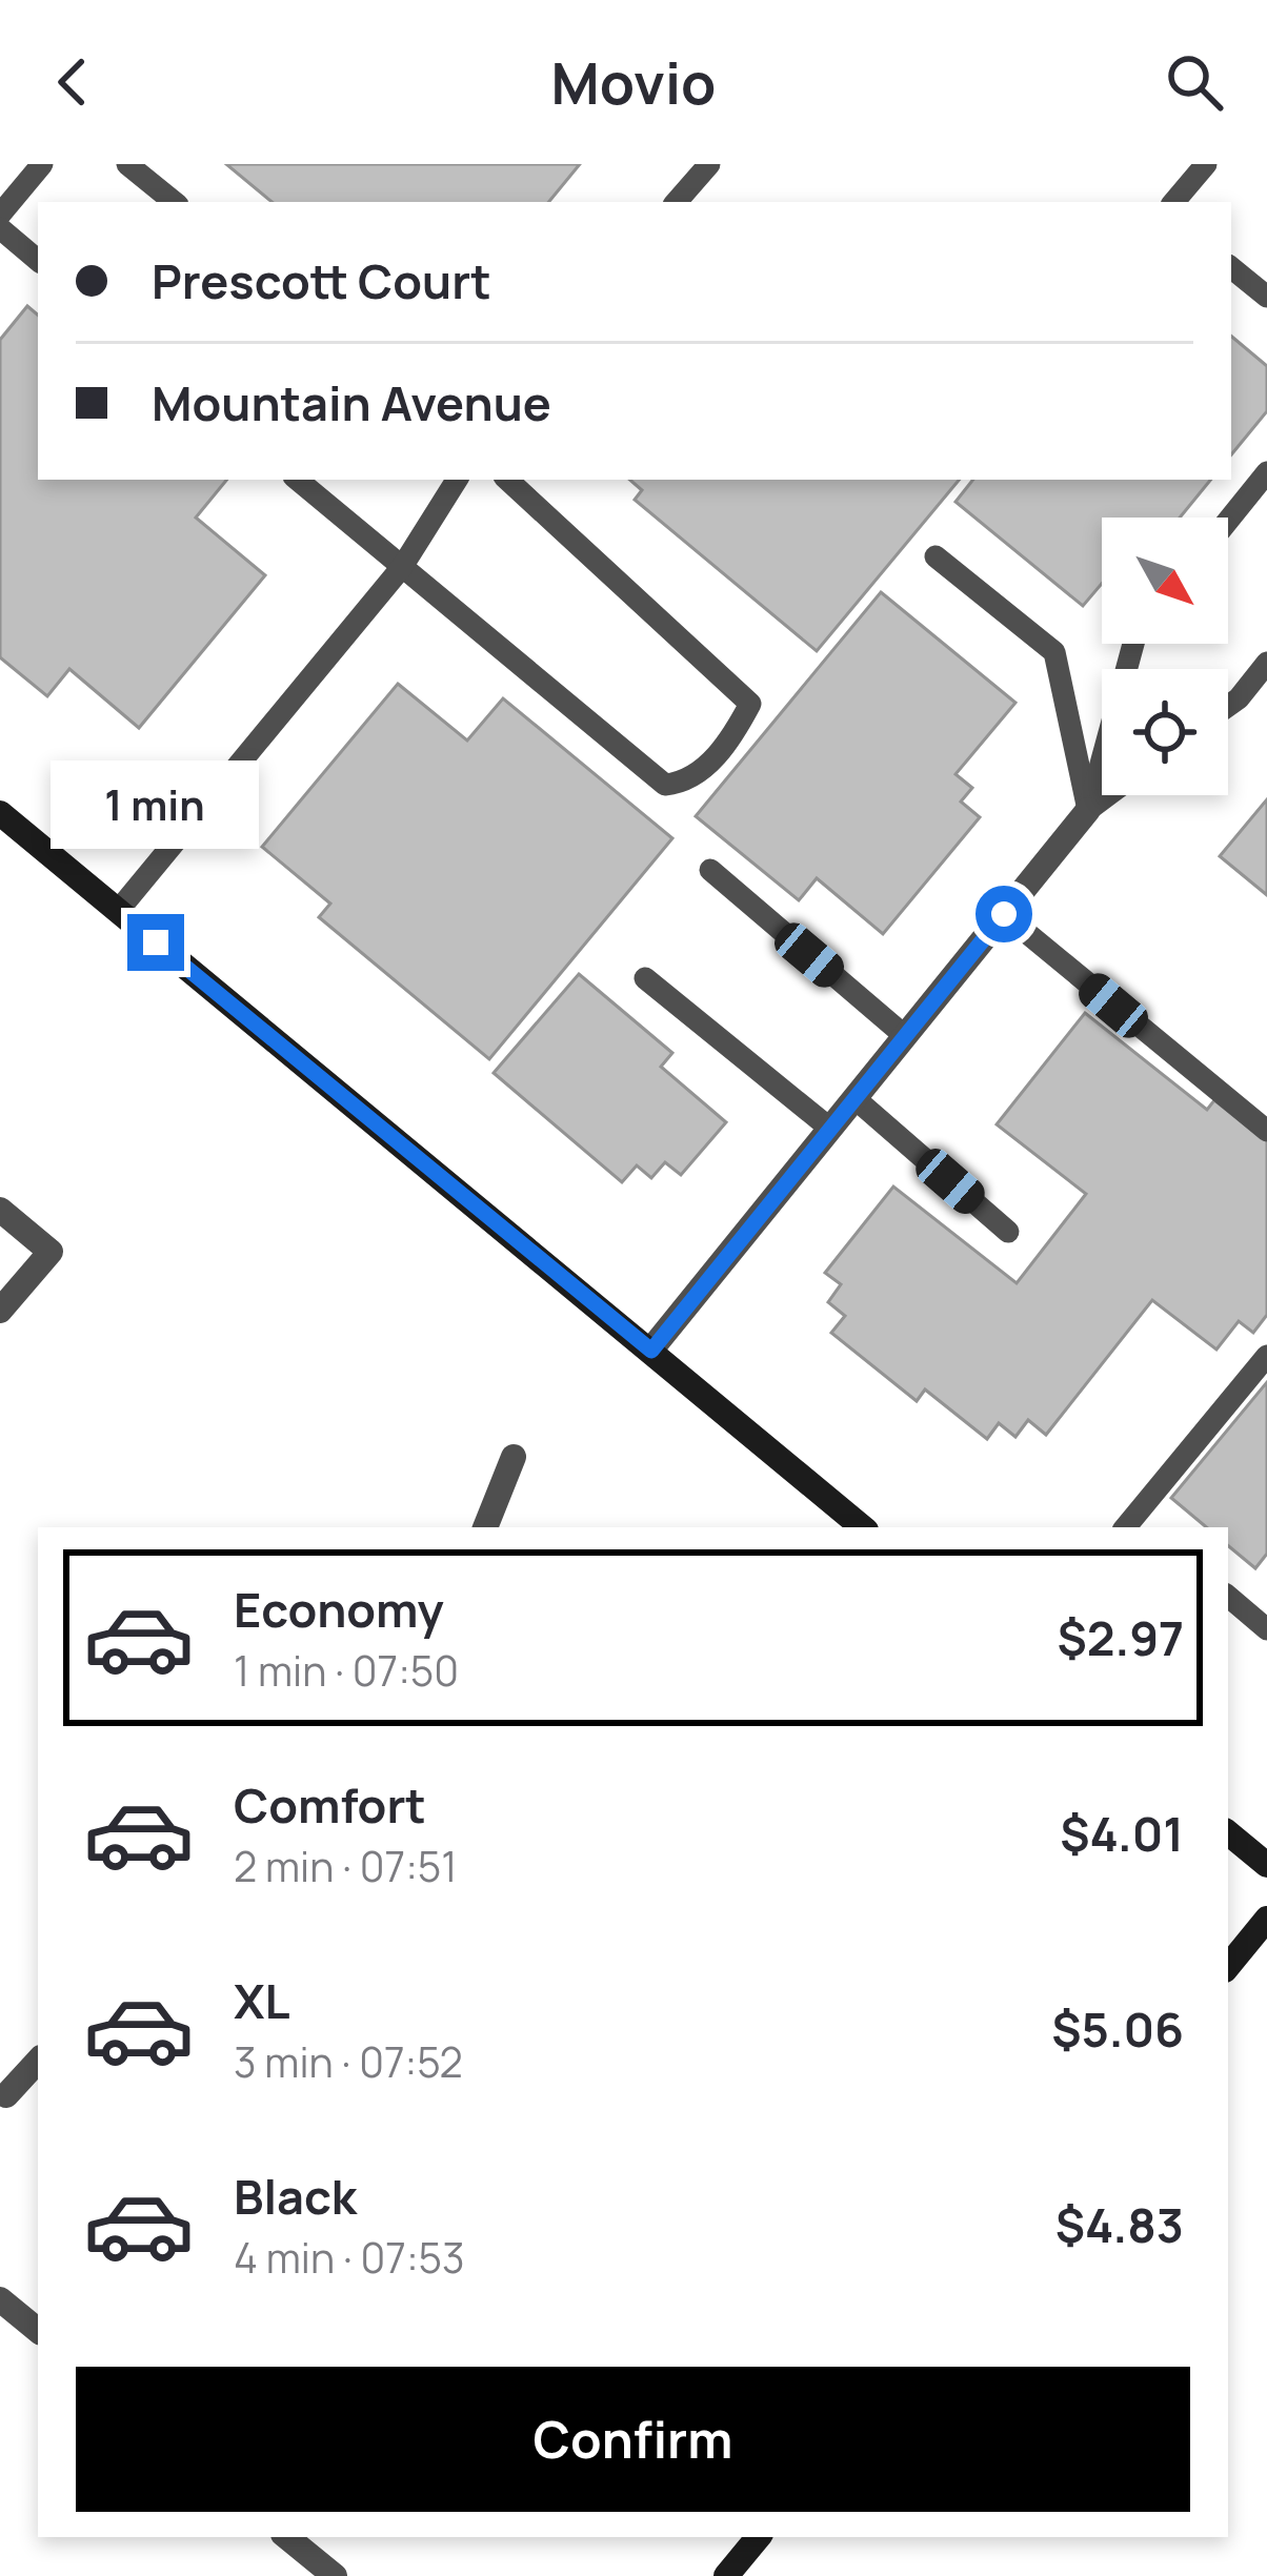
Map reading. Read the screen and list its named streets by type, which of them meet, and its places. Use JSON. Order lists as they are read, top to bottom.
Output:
{
  "north": "bottom right",
  "page": {
    "header": "Movio",
    "banner": ["Prescott Court", "Mountain Avenue"],
    "bubble": "1 min",
    "list": [
      {
        "name": "Economy",
        "note": "1 min · 07:50",
        "value": "$2.97"
      },
      {
        "name": "Comfort",
        "note": "2 min · 07:51",
        "value": "$4.01"
      },
      {
        "name": "XL",
        "note": "3 min · 07:52",
        "value": "$5.06"
      },
      {
        "name": "Black",
        "note": "4 min · 07:53",
        "value": "$4.83"
      }
    ],
    "buttons": "Confirm"
  }
}
